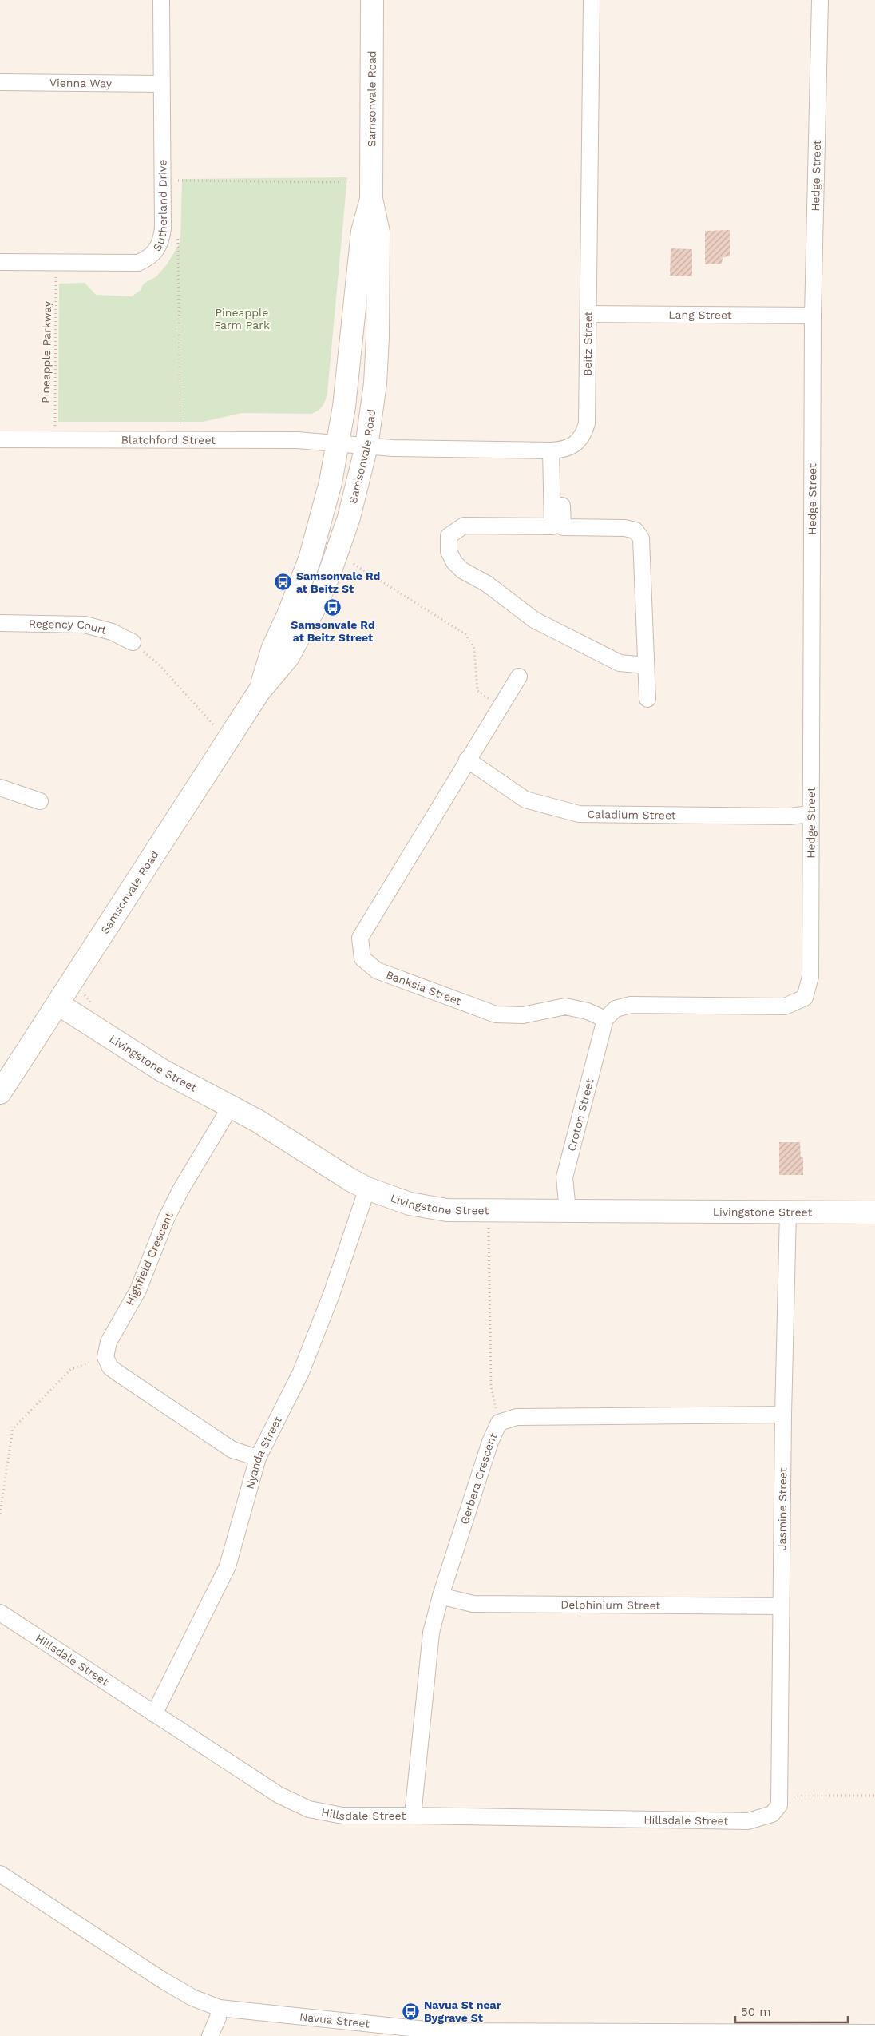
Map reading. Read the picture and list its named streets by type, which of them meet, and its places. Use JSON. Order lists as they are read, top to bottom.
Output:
{
  "streets": {
    "main road": ["Samsonvale Road", "Livingstone Street"],
    "street": [
      "Vienna Way",
      "Hedge Street",
      "Sutherland Drive",
      "Lang Street",
      "Beitz Street",
      "Blatchford Street",
      "Regency Court",
      "Caladium Street",
      "Banksia Street",
      "Croton Street",
      "Highfield Crescent",
      "Nyanda Street",
      "Gerbera Crescent",
      "Jasmine Street",
      "Delphinium Street",
      "Hillsdale Street",
      "Navua Street"
    ],
    "path": ["Pineapple Parkway"]
  },
  "crossings": [
    ["Vienna Way", "Sutherland Drive"],
    ["Samsonvale Road", "Beitz Street"],
    ["Samsonvale Road", "Blatchford Street"],
    ["Samsonvale Road", "Livingstone Street"],
    ["Hedge Street", "Lang Street"],
    ["Hedge Street", "Caladium Street"],
    ["Hedge Street", "Banksia Street"],
    ["Hedge Street", "Croton Street"],
    ["Lang Street", "Beitz Street"],
    ["Beitz Street", "Blatchford Street"],
    ["Caladium Street", "Banksia Street"],
    ["Banksia Street", "Croton Street"],
    ["Livingstone Street", "Croton Street"],
    ["Livingstone Street", "Highfield Crescent"],
    ["Livingstone Street", "Nyanda Street"],
    ["Livingstone Street", "Jasmine Street"],
    ["Nyanda Street", "Hillsdale Street"],
    ["Gerbera Crescent", "Jasmine Street"],
    ["Gerbera Crescent", "Delphinium Street"],
    ["Gerbera Crescent", "Hillsdale Street"],
    ["Jasmine Street", "Delphinium Street"],
    ["Jasmine Street", "Hillsdale Street"]
  ],
  "parks": ["Pineapple Farm Park"],
  "places": {
    "bus stop": ["Samsonvale Rd at Beitz St", "Samsonvale Rd at Beitz Street", "Navua St near Bygrave St"]
  },
  "scale_bar": "50 m"
}
